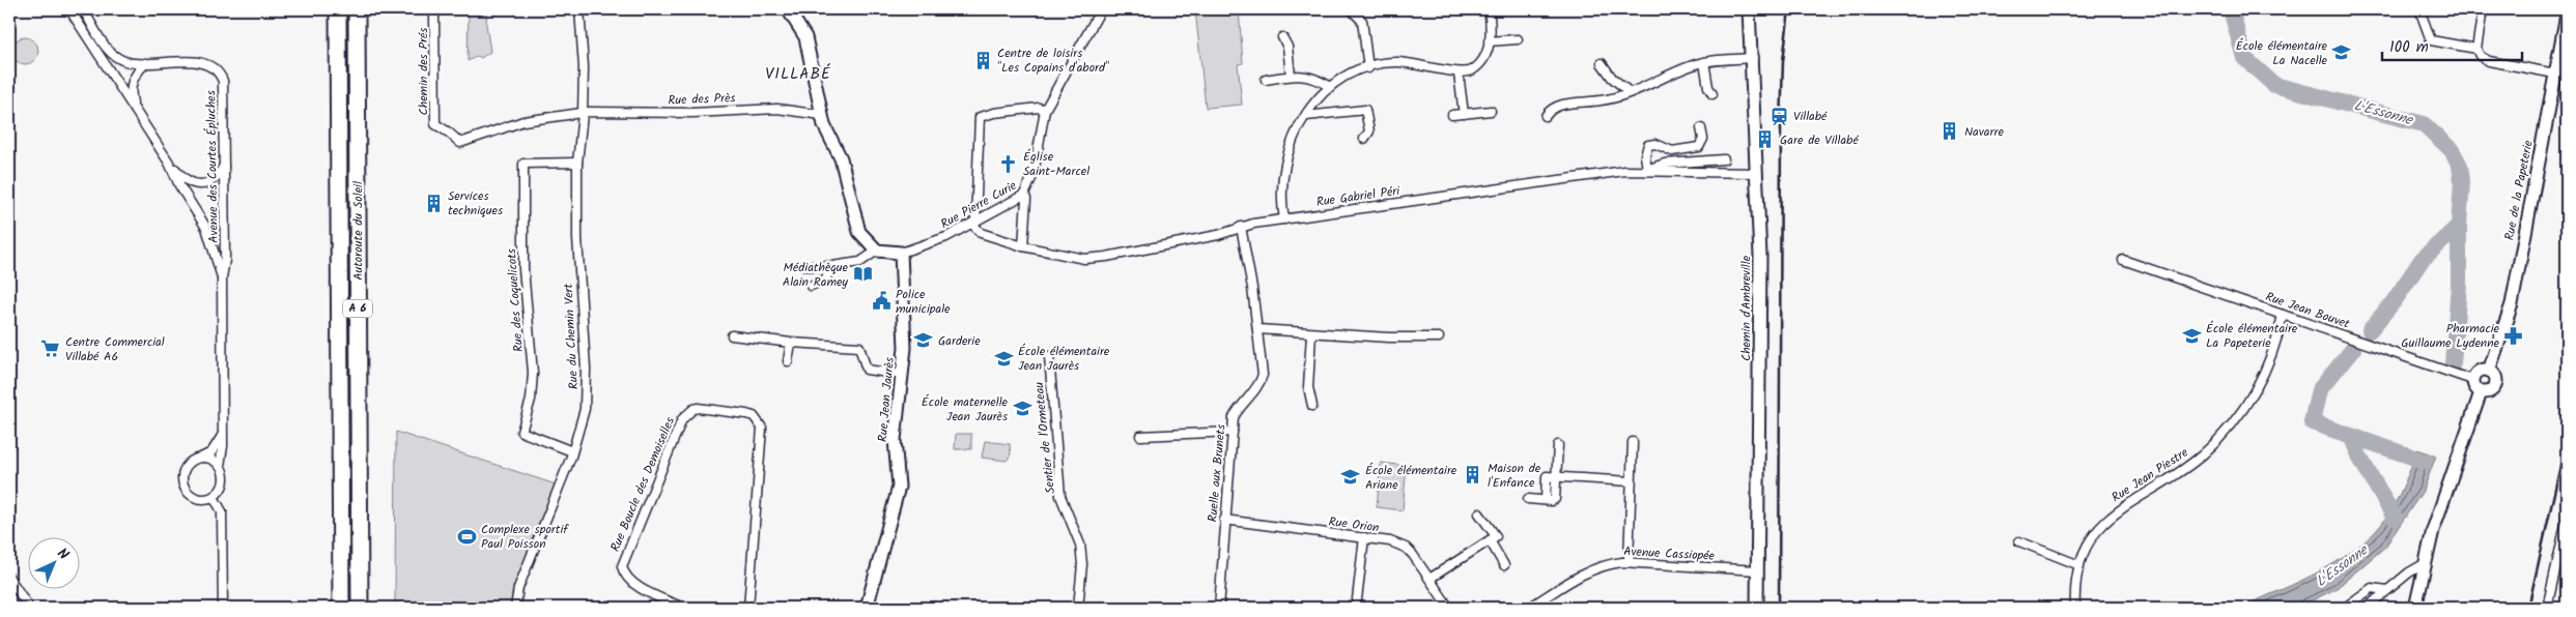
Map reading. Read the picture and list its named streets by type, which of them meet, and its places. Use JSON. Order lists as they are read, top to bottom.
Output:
{
  "streets": {
    "highway": ["Autoroute du Soleil", "A 6"],
    "street": [
      "Chemin des Prés",
      "Rue des Près",
      "Avenue des Courtes Épluches",
      "Rue de la Papeterie",
      "Rue Gabriel Péri",
      "Rue Pierre Curie",
      "Rue des Coquelicots",
      "Chemin d'Ambreville",
      "Rue Jean Bouvet",
      "Rue du Chemin Vert",
      "Rue Jean Jaurès",
      "Sentier de l'Ormeteau",
      "Ruelle aux Brunets",
      "Rue Jean Piestre",
      "Rue Boucle des Demoiselles",
      "Rue Orion",
      "Avenue Cassiopée"
    ]
  },
  "crossings": [
    ["Chemin des Prés", "Rue des Près"],
    ["Chemin des Prés", "Rue du Chemin Vert"],
    ["Rue des Près", "Rue du Chemin Vert"],
    ["Rue de la Papeterie", "Rue Jean Bouvet"],
    ["Rue Gabriel Péri", "Rue Pierre Curie"],
    ["Rue Gabriel Péri", "Chemin d'Ambreville"],
    ["Rue Gabriel Péri", "Ruelle aux Brunets"],
    ["Rue Pierre Curie", "Rue Jean Jaurès"],
    ["Rue des Coquelicots", "Rue du Chemin Vert"],
    ["Chemin d'Ambreville", "Avenue Cassiopée"],
    ["Rue Jean Bouvet", "Rue Jean Piestre"],
    ["Ruelle aux Brunets", "Rue Orion"]
  ],
  "districts": ["VILLABÉ"],
  "water": ["L'Essonne"],
  "places": {
    "school or university": [
      "École élémentaire La Nacelle",
      "École élémentaire La Papeterie",
      "Garderie",
      "École élémentaire Jean Jaurès",
      "École maternelle Jean Jaurès",
      "École élémentaire Ariane"
    ],
    "building": [
      "Centre de loisirs \"Les Copains d'abord\"",
      "Navarre",
      "Gare de Villabé",
      "Services techniques",
      "Maison de l'Enfance"
    ],
    "station": ["Villabé"],
    "church": ["Église Saint-Marcel"],
    "library": ["Médiathèque Alain Ramey"],
    "public building": ["Police municipale"],
    "pharmacy": ["Pharmacie Guillaume Lydenne"],
    "supermarket": ["Centre Commercial Villabé A6"],
    "sports": ["Complexe sportif Paul Poisson"]
  },
  "scale_bar": "100 m",
  "north": "top right"
}
